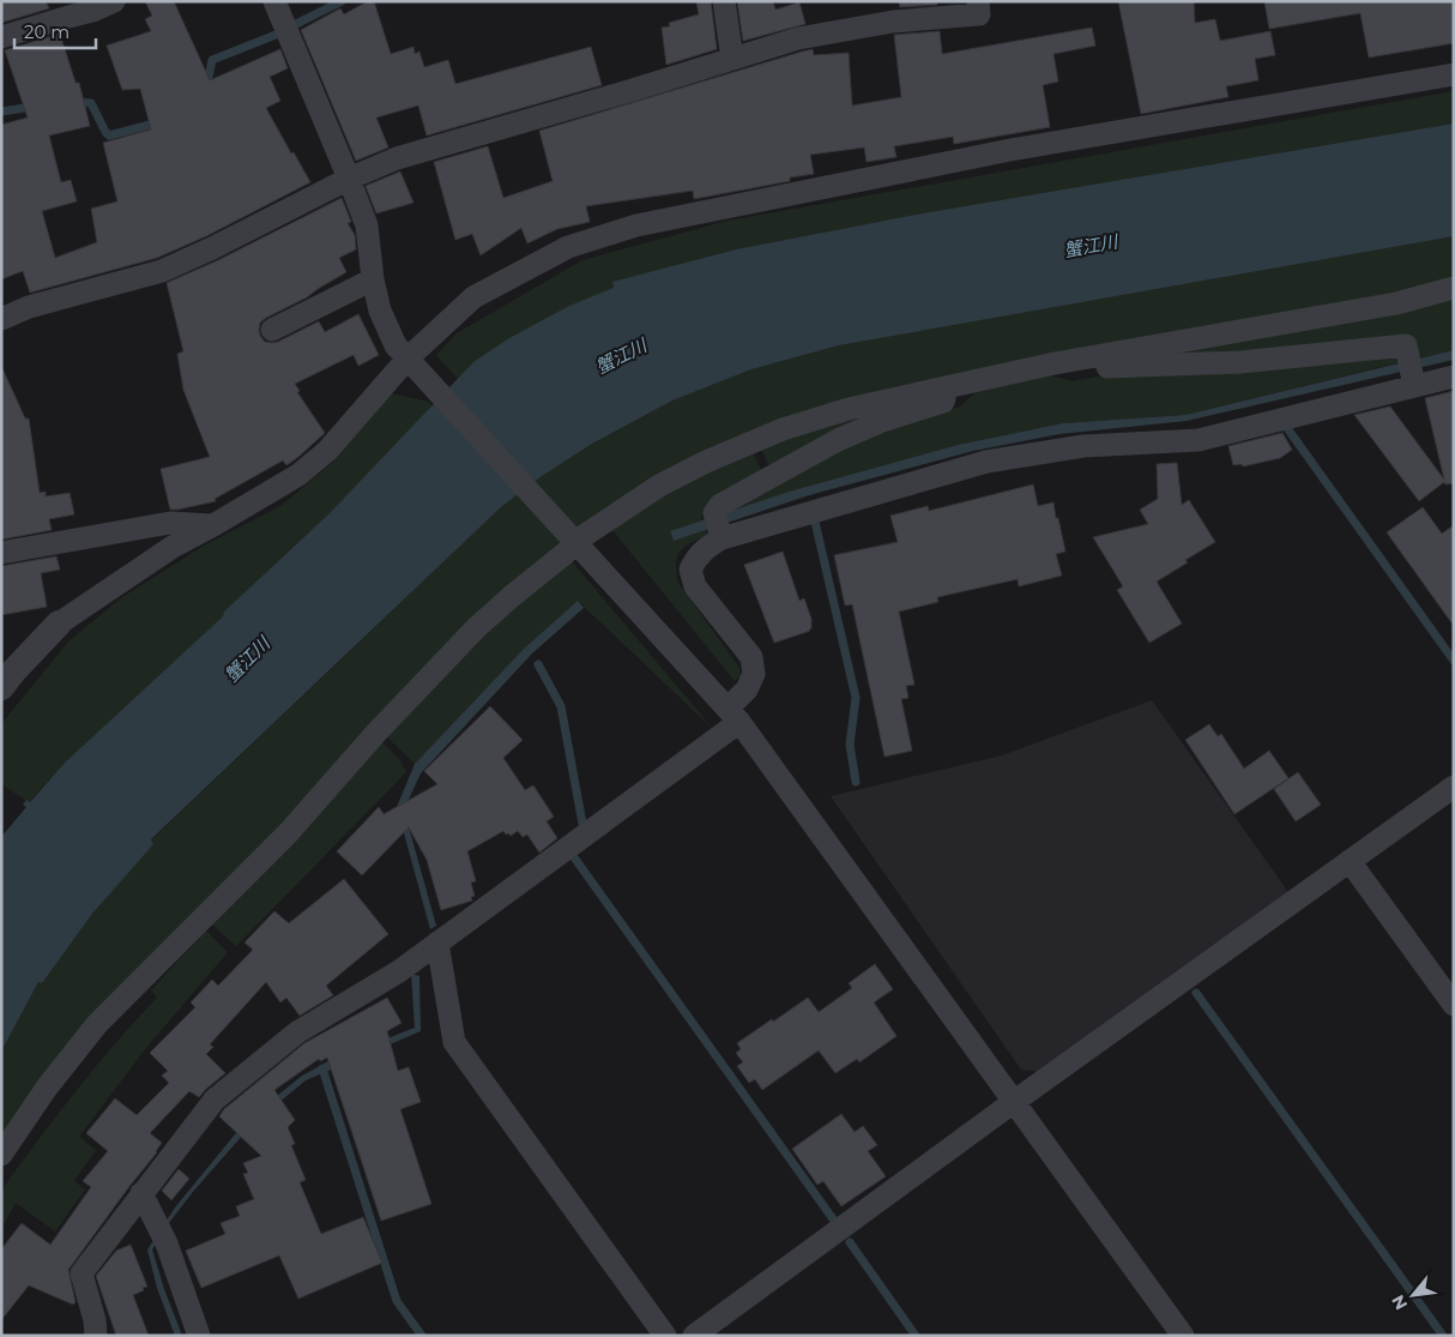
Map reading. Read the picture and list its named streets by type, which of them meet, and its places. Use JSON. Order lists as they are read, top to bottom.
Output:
{
  "water": ["蟹江川"],
  "scale_bar": "20 m",
  "north": "bottom left"
}
